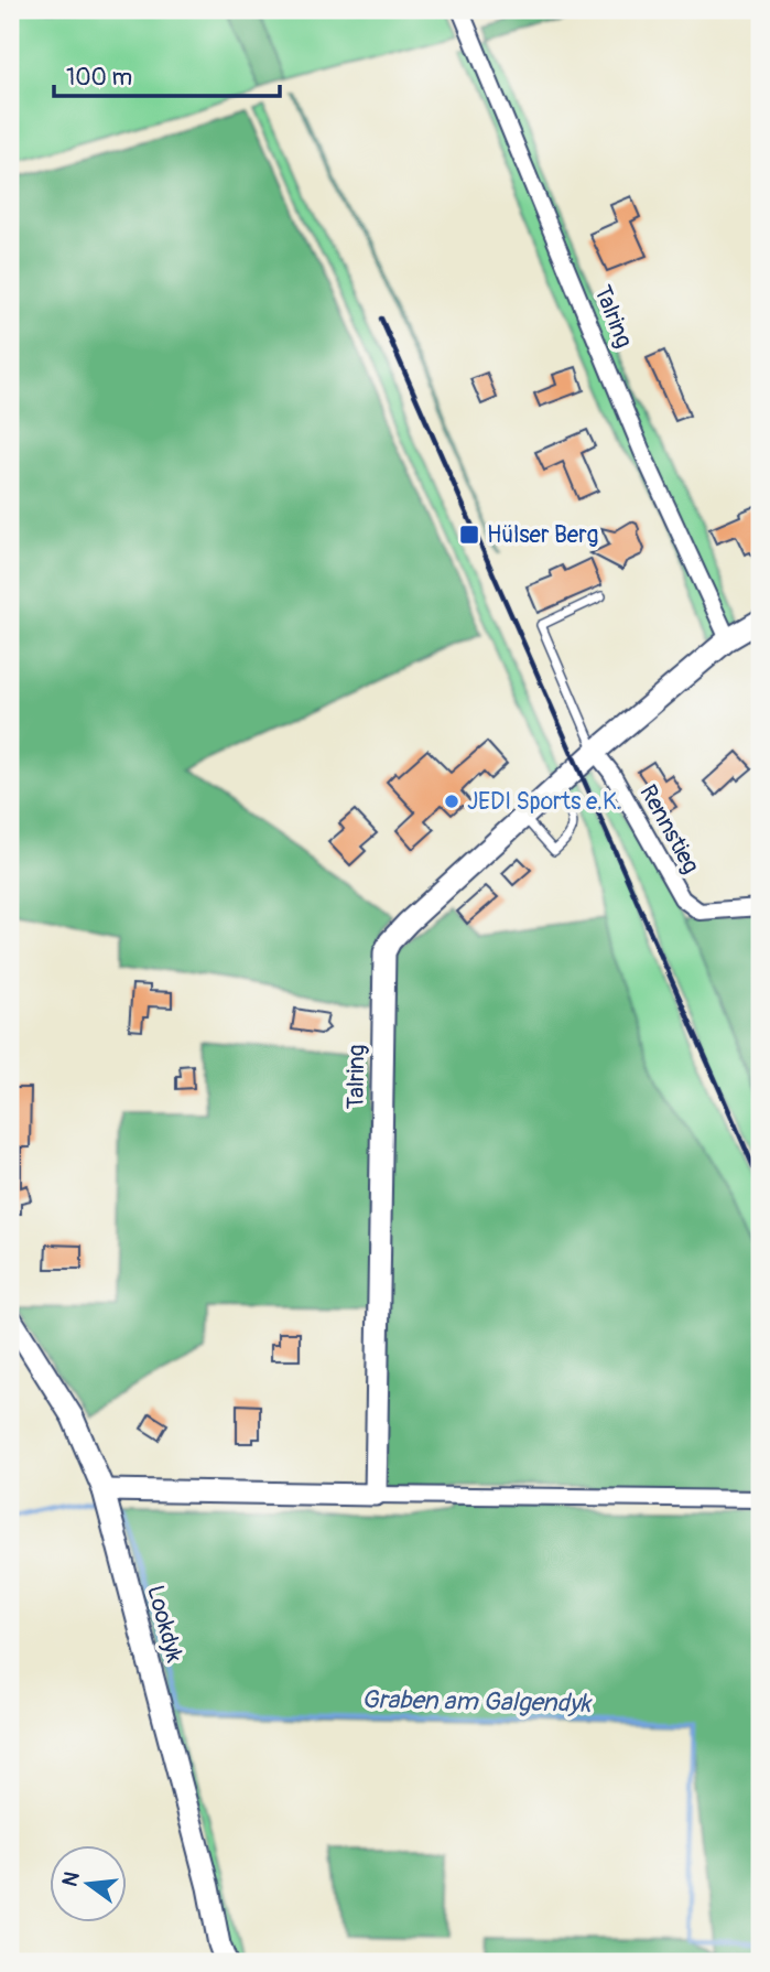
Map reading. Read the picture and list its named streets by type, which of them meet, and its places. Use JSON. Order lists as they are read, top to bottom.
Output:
{
  "streets": {
    "street": ["Talring", "Rennstieg", "Lookdyk"]
  },
  "crossings": [
    ["Talring", "Rennstieg"]
  ],
  "water": ["Graben am Galgendyk"],
  "places": {
    "transit": ["Hülser Berg"],
    "other": ["JEDI Sports e.K."]
  },
  "scale_bar": "100 m",
  "north": "left"
}
